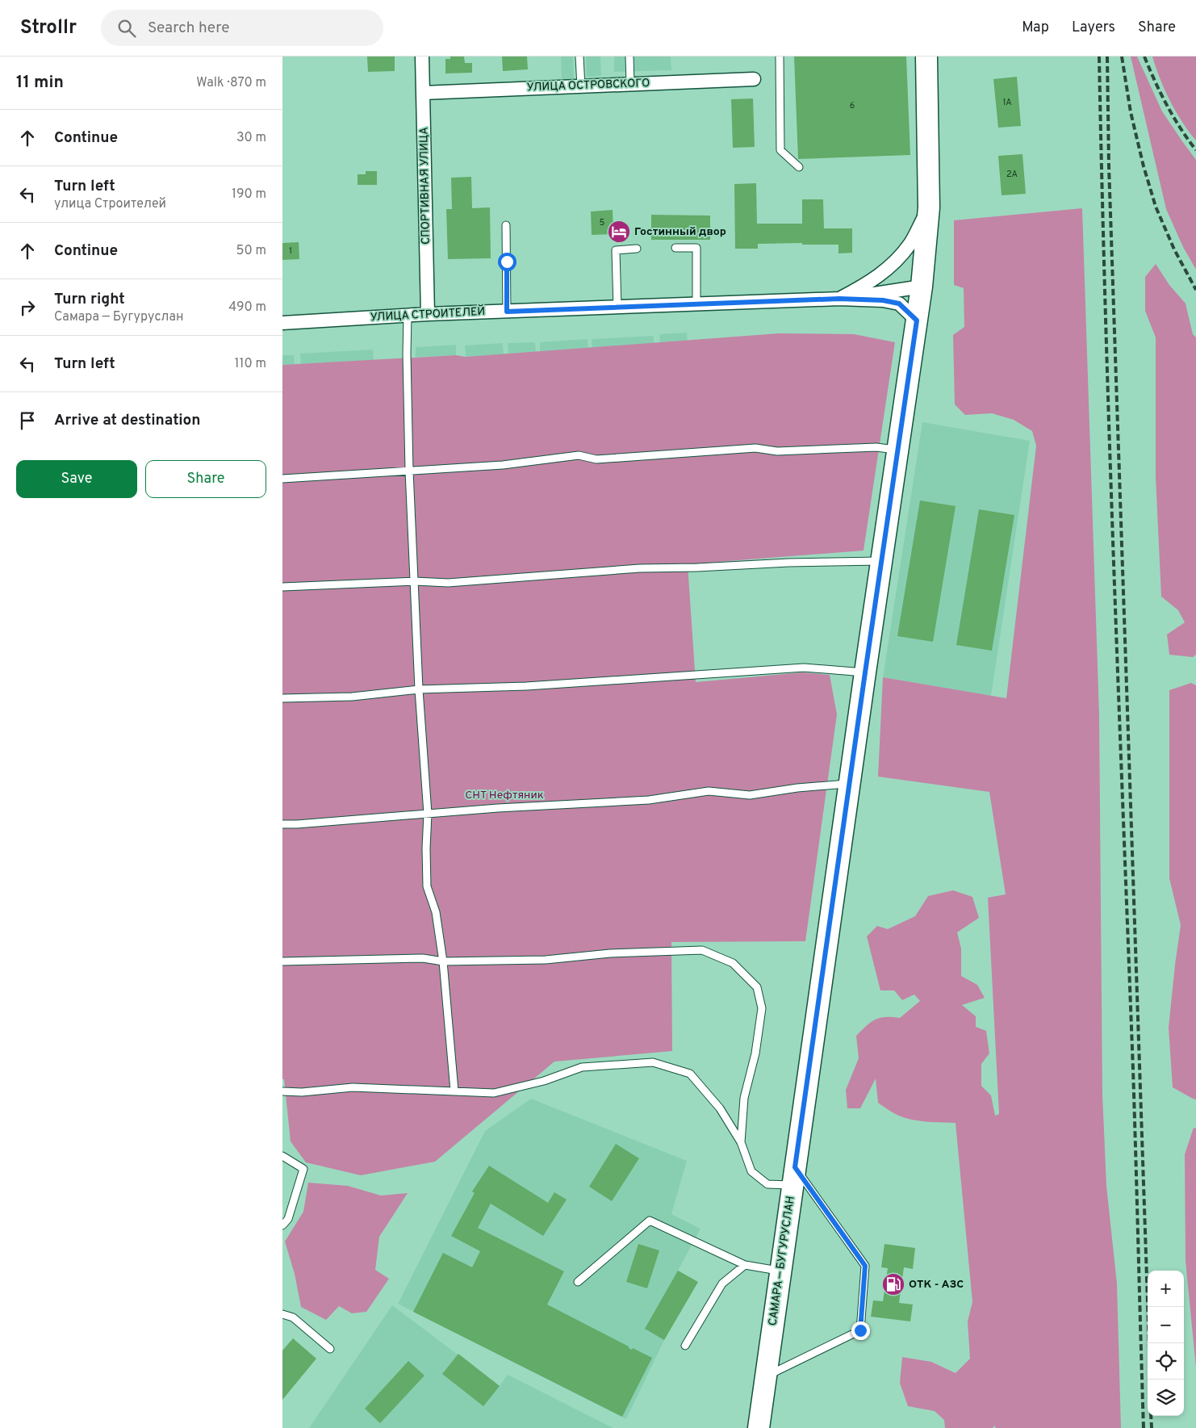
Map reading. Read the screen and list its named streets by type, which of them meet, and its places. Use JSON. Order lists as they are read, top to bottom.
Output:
{
  "streets": {
    "main road": ["САМАРА — БУГУРУСЛАН"],
    "street": ["УЛИЦА ОСТРОВСКОГО", "СПОРТИВНАЯ УЛИЦА", "УЛИЦА СТРОИТЕЛЕЙ"]
  },
  "crossings": [
    ["УЛИЦА ОСТРОВСКОГО", "СПОРТИВНАЯ УЛИЦА"],
    ["СПОРТИВНАЯ УЛИЦА", "УЛИЦА СТРОИТЕЛЕЙ"]
  ],
  "parks": ["СНТ Нефтяник"],
  "places": {
    "hotel": ["Гостинный двор"],
    "fuel station": ["ОТК - АЗС"]
  },
  "house_numbers": [
    "1А",
    "6",
    "2А",
    "5",
    "1"
  ],
  "page": {
    "header": "Strollr",
    "search": "Search here",
    "nav": ["Map", "Layers", "Share"],
    "heading": ["11 min", "Walk · 870 m"],
    "list": [
      ["Continue", "30 m"],
      ["Turn left", "улица Строителей", "190 m"],
      ["Continue", "50 m"],
      ["Turn right", "Самара — Бугуруслан", "490 m"],
      ["Turn left", "110 m"],
      "Arrive at destination"
    ],
    "buttons": ["Save", "Share"],
    "map_buttons": ["+", "−"]
  }
}
